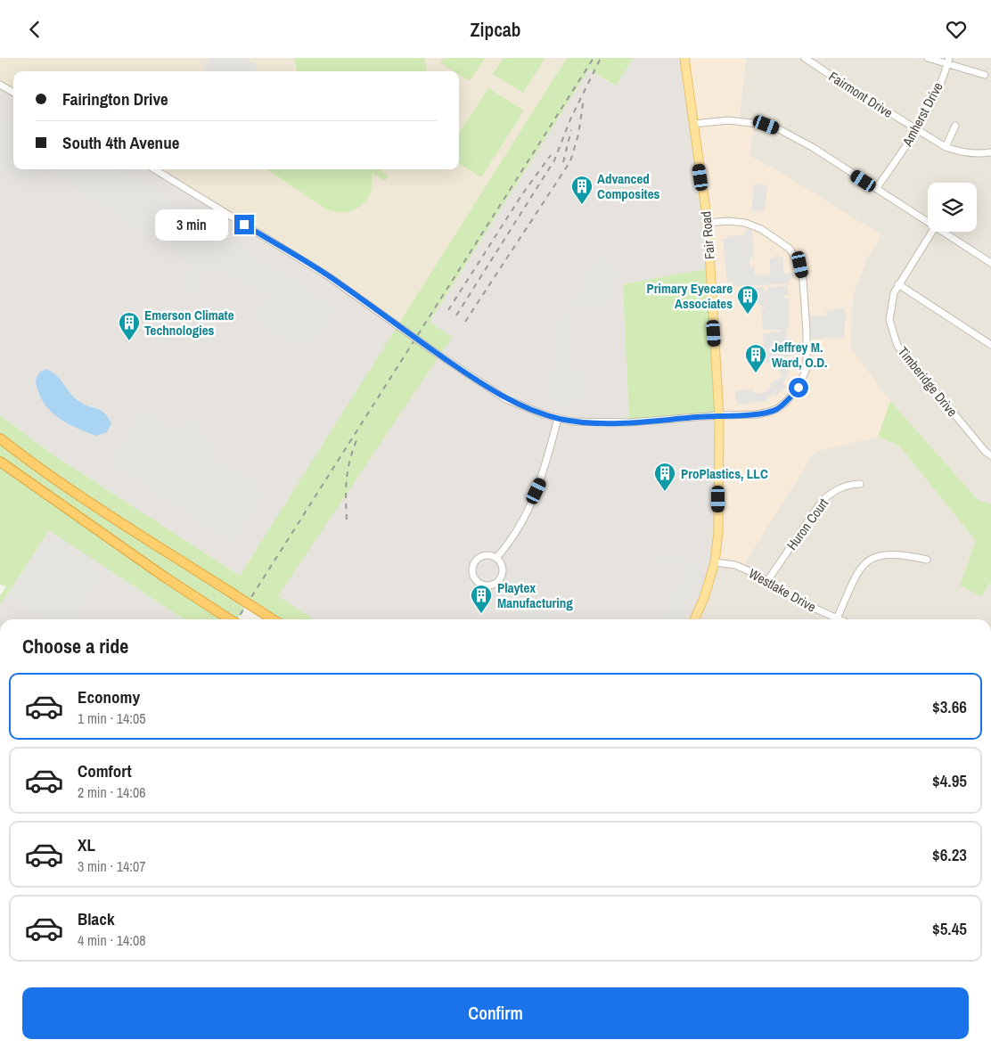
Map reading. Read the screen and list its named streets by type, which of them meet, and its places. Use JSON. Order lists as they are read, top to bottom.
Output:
{
  "streets": {
    "main road": ["Fair Road"],
    "street": [
      "Fairmont Drive",
      "Amherst Drive",
      "Timberidge Drive",
      "Huron Court",
      "Westlake Drive"
    ]
  },
  "crossings": [
    ["Fairmont Drive", "Amherst Drive"],
    ["Fair Road", "Westlake Drive"],
    ["Huron Court", "Westlake Drive"]
  ],
  "places": {
    "building": [
      "Advanced Composites",
      "Primary Eyecare Associates",
      "Emerson Climate Technologies",
      "Jeffrey M. Ward, O.D.",
      "ProPlastics, LLC",
      "Playtex Manufacturing"
    ]
  },
  "page": {
    "header": "Zipcab",
    "banner": ["Fairington Drive", "South 4th Avenue"],
    "bubble": "3 min",
    "heading": "Choose a ride",
    "list": [
      {
        "name": "Economy",
        "note": "1 min · 14:05",
        "value": "$3.66"
      },
      {
        "name": "Comfort",
        "note": "2 min · 14:06",
        "value": "$4.95"
      },
      {
        "name": "XL",
        "note": "3 min · 14:07",
        "value": "$6.23"
      },
      {
        "name": "Black",
        "note": "4 min · 14:08",
        "value": "$5.45"
      }
    ],
    "buttons": "Confirm"
  }
}
